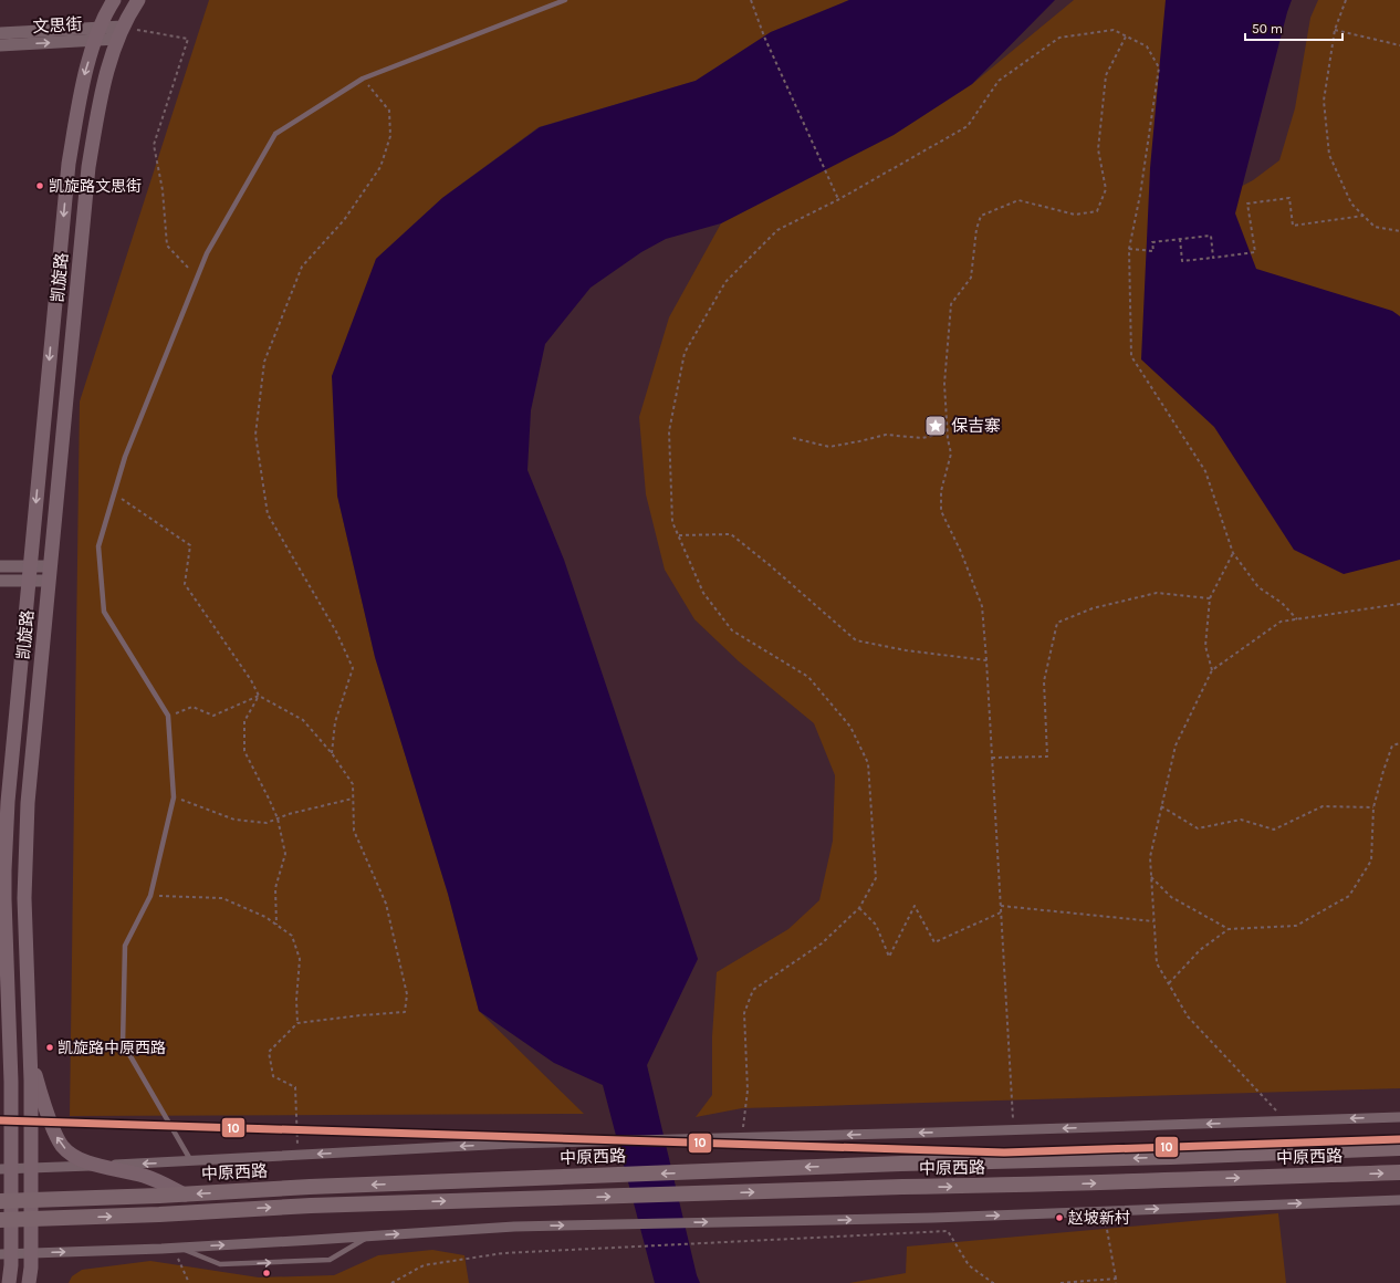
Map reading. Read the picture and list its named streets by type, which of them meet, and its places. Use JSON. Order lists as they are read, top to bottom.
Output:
{
  "streets": {
    "main road": ["凯旋路", "中原西路"],
    "street": ["文思街"]
  },
  "crossings": [
    ["文思街", "凯旋路"],
    ["凯旋路", "中原西路"]
  ],
  "places": {
    "other": ["凯旋路文思街", "凯旋路中原西路", "赵坡新村"],
    "place": ["保吉寨"]
  },
  "lines": ["transit line 10"],
  "scale_bar": "50 m"
}
